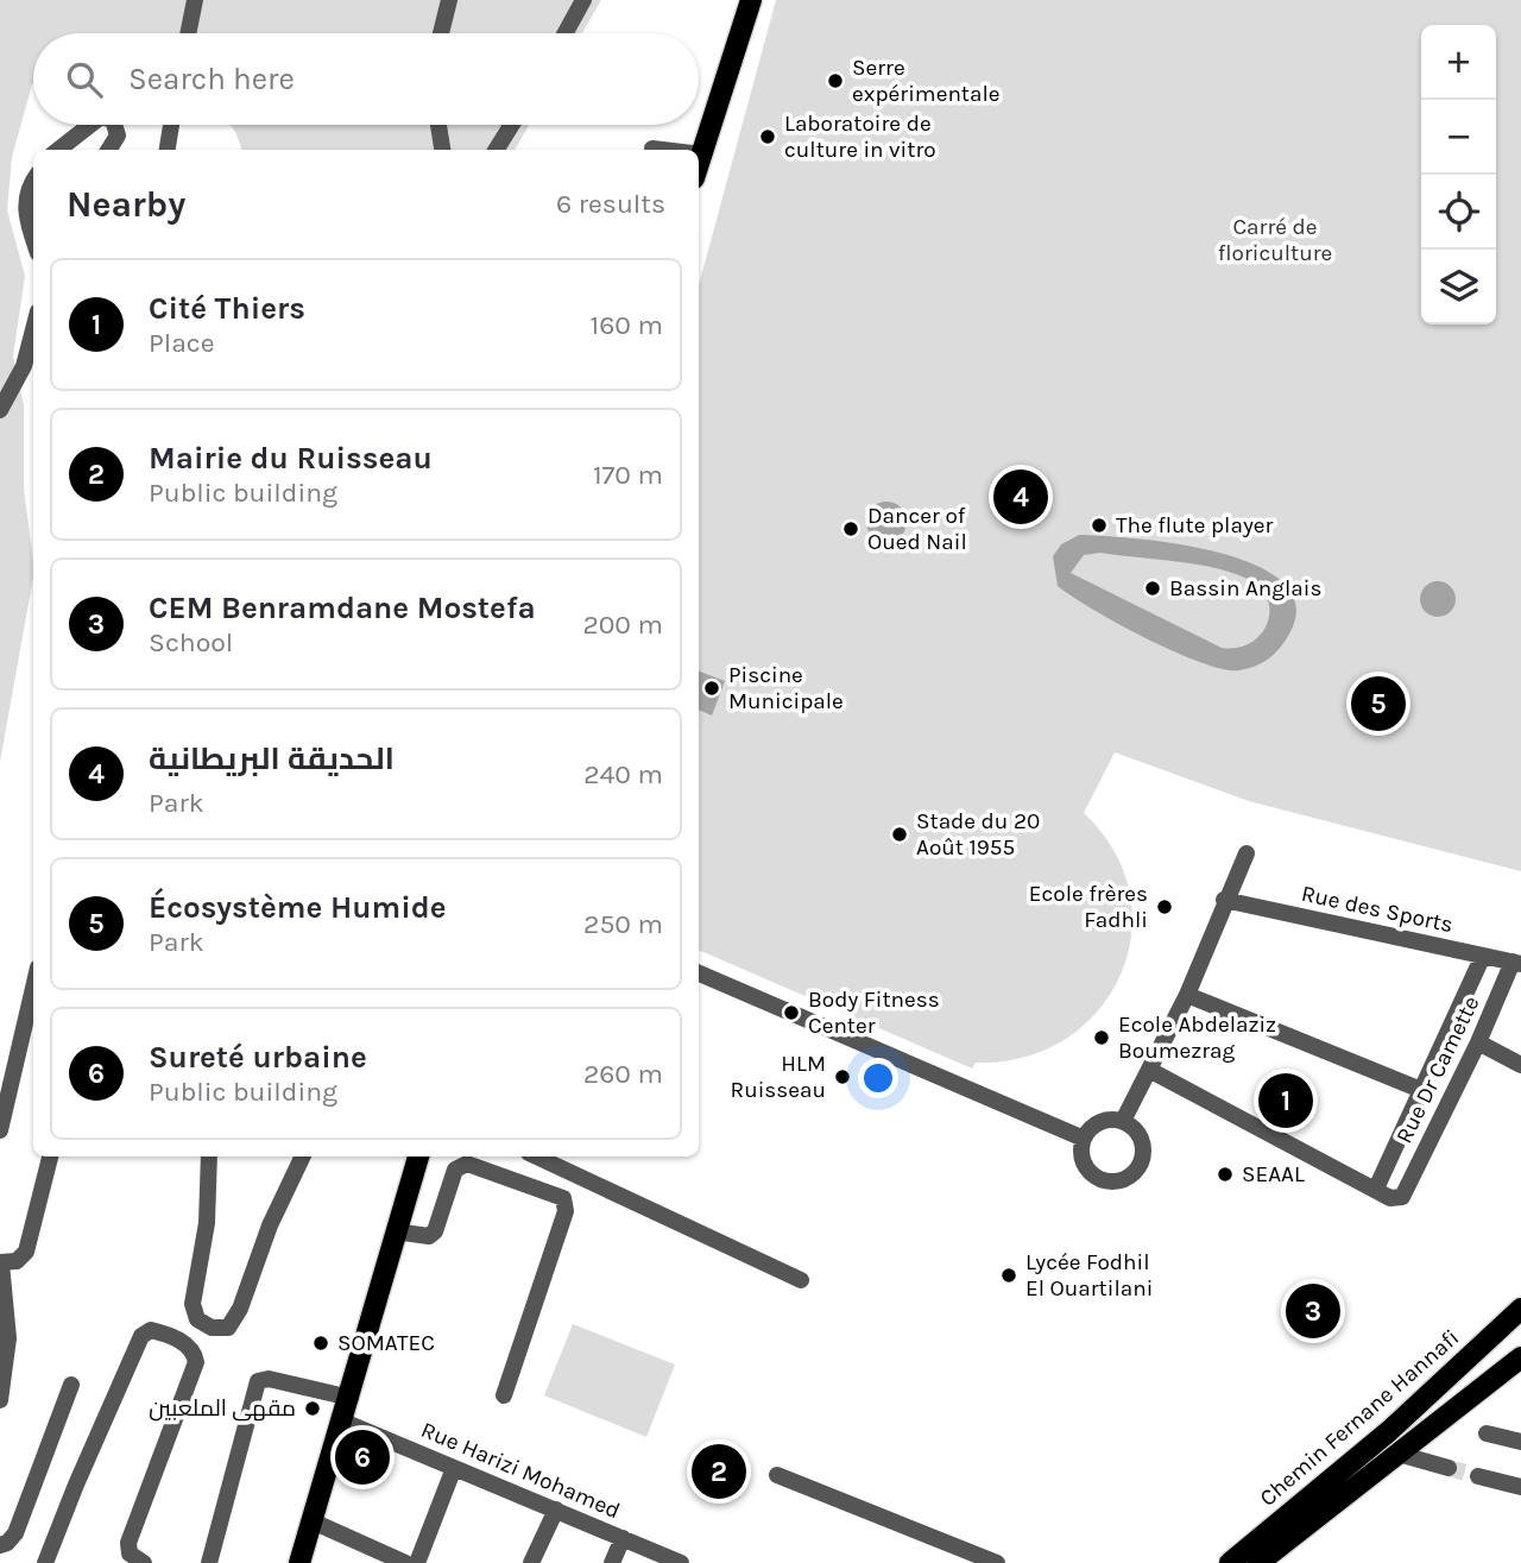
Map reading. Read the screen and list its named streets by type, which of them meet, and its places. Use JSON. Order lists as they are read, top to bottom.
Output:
{
  "streets": {
    "main road": ["Chemin Fernane Hannafi"],
    "street": ["Rue des Sports", "Rue Dr Camette", "Rue Harizi Mohamed"]
  },
  "crossings": [
    ["Rue des Sports", "Rue Dr Camette"]
  ],
  "parks": ["Carré de floriculture"],
  "places": [
    "Serre expérimentale",
    "Laboratoire de culture in vitro",
    "The flute player",
    "Dancer of Oued Nail",
    "Bassin Anglais",
    "Piscine Municipale",
    "Stade du 20 Août 1955",
    "Ecole frères Fadhli",
    "Body Fitness Center",
    "Ecole Abdelaziz Boumezrag",
    "HLM Ruisseau",
    "SEAAL",
    "Lycée Fodhil El Ouartilani",
    "SOMATEC",
    "مقهى الملعبين"
  ],
  "page": {
    "map_buttons": ["+", "−"],
    "search": "Search here",
    "heading": ["Nearby", "6 results"],
    "list": [
      {
        "mark": "1",
        "name": "Cité Thiers",
        "note": "Place",
        "value": "160 m"
      },
      {
        "mark": "2",
        "name": "Mairie du Ruisseau",
        "note": "Public building",
        "value": "170 m"
      },
      {
        "mark": "3",
        "name": "CEM Benramdane Mostefa",
        "note": "School",
        "value": "200 m"
      },
      {
        "mark": "4",
        "name": "الحديقة البريطانية",
        "note": "Park",
        "value": "240 m"
      },
      {
        "mark": "5",
        "name": "Écosystème Humide",
        "note": "Park",
        "value": "250 m"
      },
      {
        "mark": "6",
        "name": "Sureté urbaine",
        "note": "Public building",
        "value": "260 m"
      }
    ],
    "pins": [
      "4",
      "5",
      "1",
      "3",
      "6",
      "2"
    ]
  }
}
